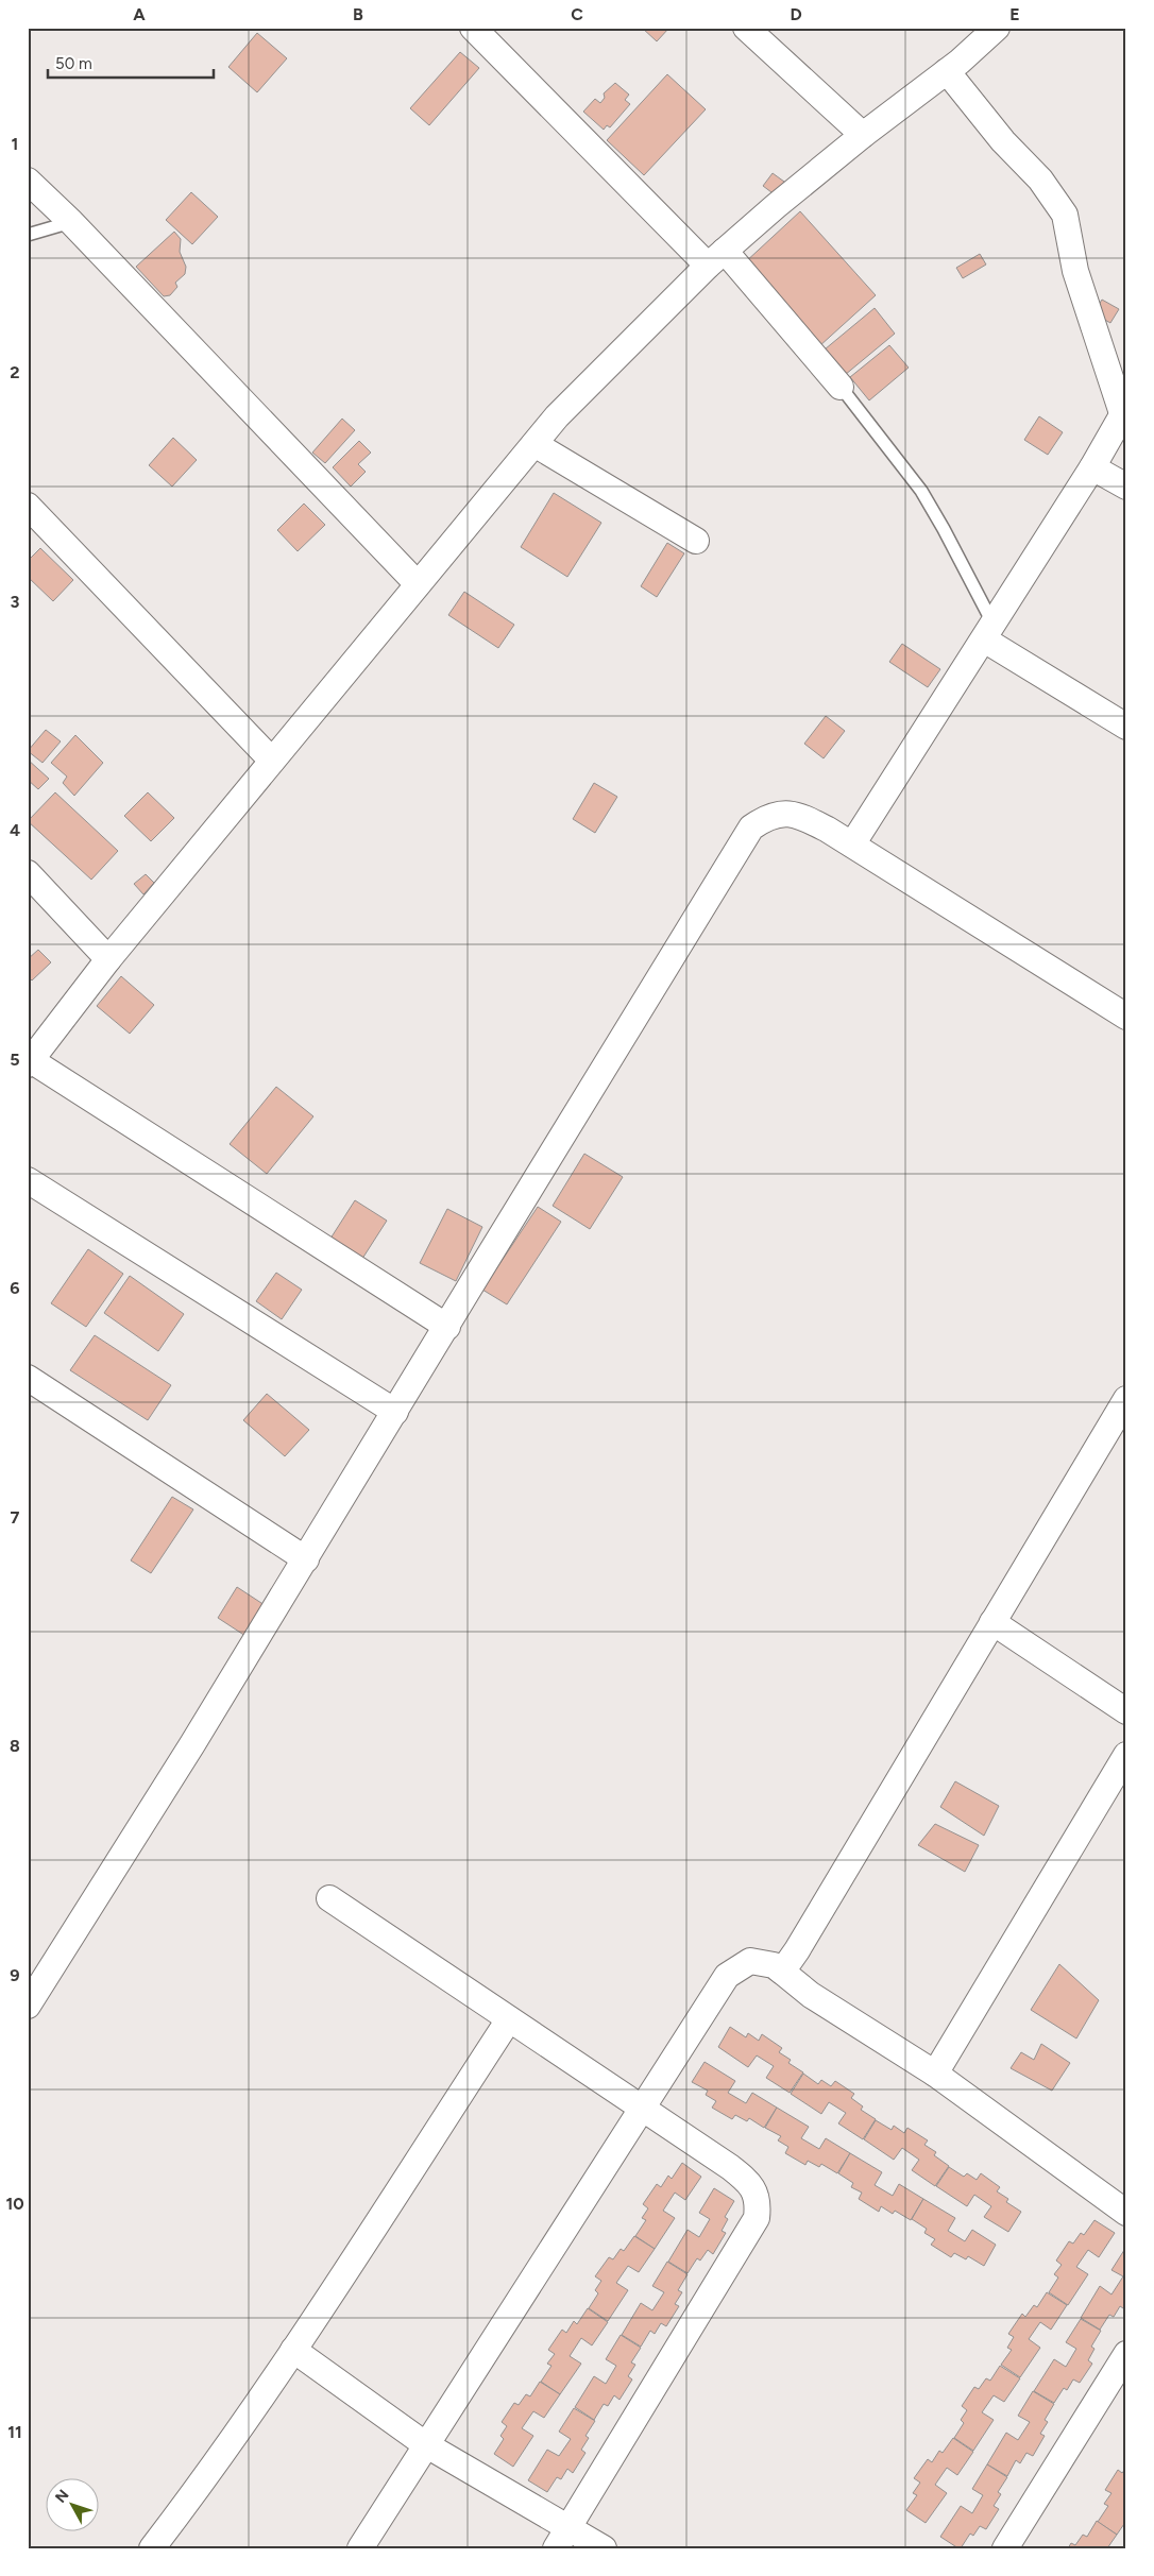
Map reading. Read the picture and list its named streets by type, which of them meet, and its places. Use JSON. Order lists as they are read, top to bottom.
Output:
{
  "scale_bar": "50 m",
  "north": "top left",
  "grid": {
    "columns": [
      "A",
      "B",
      "C",
      "D",
      "E"
    ],
    "rows": [
      "1",
      "2",
      "3",
      "4",
      "5",
      "6",
      "7",
      "8",
      "9",
      "10",
      "11"
    ]
  }
}
